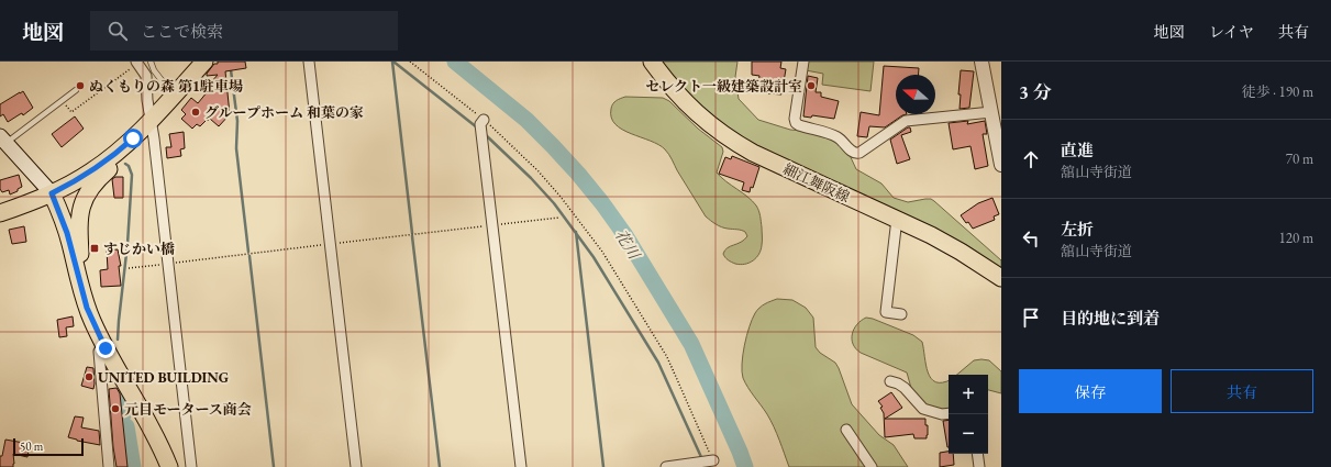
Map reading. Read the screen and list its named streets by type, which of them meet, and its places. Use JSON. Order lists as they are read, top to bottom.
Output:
{
  "streets": {
    "main road": ["細江舞阪線"]
  },
  "water": ["花川"],
  "places": {
    "other": [
      "ぬくもりの森 第1駐車場",
      "セレクト一級建築設計室",
      "グループホーム 和葉の家",
      "UNITED BUILDING",
      "元目モータース商会"
    ],
    "transit": ["すじかい橋"]
  },
  "scale_bar": "50 m",
  "north": "left",
  "page": {
    "header": "地図",
    "search": "ここで検索",
    "nav": ["地図", "レイヤ", "共有"],
    "heading": ["3 分", "徒歩 · 190 m"],
    "list": [
      ["直進", "舘山寺街道", "70 m"],
      ["左折", "舘山寺街道", "120 m"],
      "目的地に到着"
    ],
    "buttons": ["保存", "共有"],
    "map_buttons": ["+", "−"],
    "scale": "50 m"
  }
}
